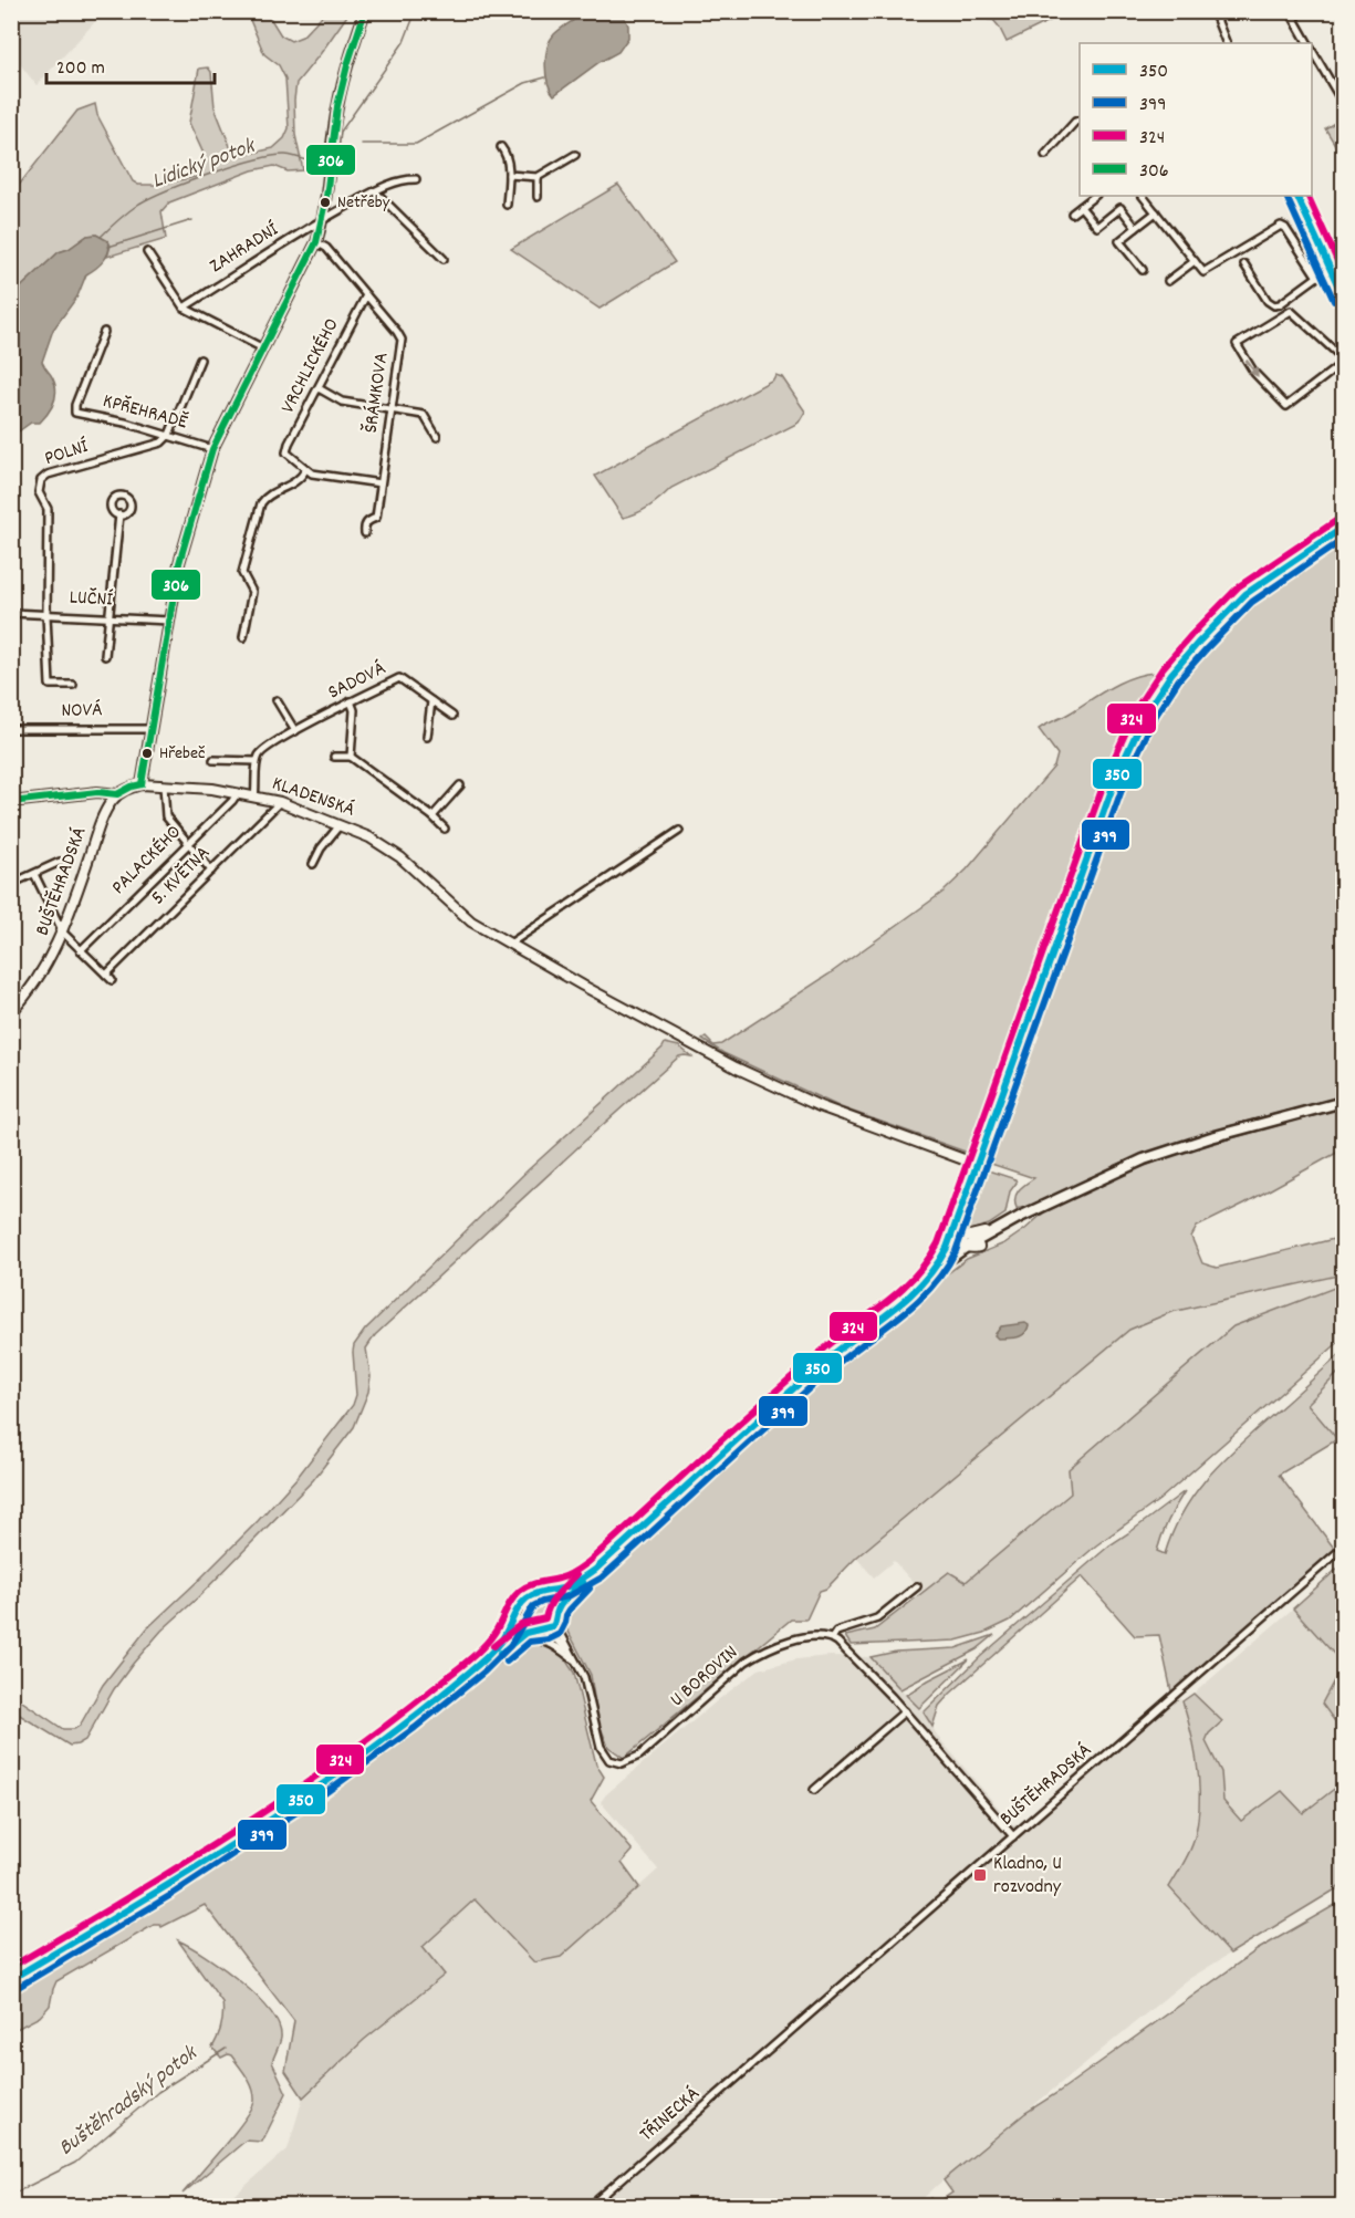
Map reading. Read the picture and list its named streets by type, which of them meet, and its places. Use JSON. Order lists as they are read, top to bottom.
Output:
{
  "streets": {
    "street": [
      "ZAHRADNÍ",
      "VRCHLICKÉHO",
      "ŠRÁMKOVA",
      "KPŘEHRADĚ",
      "POLNÍ",
      "LUČNÍ",
      "SADOVÁ",
      "NOVÁ",
      "KLADENSKÁ",
      "PALACKÉHO",
      "5. KVĚTNA",
      "BUŠTĚHRADSKÁ",
      "U BOROVIN",
      "TŘINECKÁ"
    ]
  },
  "crossings": [
    ["VRCHLICKÉHO", "ŠRÁMKOVA"],
    ["KPŘEHRADĚ", "POLNÍ"],
    ["POLNÍ", "LUČNÍ"],
    ["KLADENSKÁ", "PALACKÉHO"],
    ["KLADENSKÁ", "5. KVĚTNA"],
    ["KLADENSKÁ", "BUŠTĚHRADSKÁ"],
    ["PALACKÉHO", "5. KVĚTNA"],
    ["BUŠTĚHRADSKÁ", "TŘINECKÁ"]
  ],
  "water": ["Lidický potok", "Buštěhradský potok"],
  "places": {
    "other": ["Netřeby", "Hřebeč"],
    "transit": ["Kladno, U rozvodny"]
  },
  "lines": [
    "transit line 306",
    "transit line 350",
    "transit line 324",
    "transit line 399"
  ],
  "legend": [
    "350",
    "399",
    "324",
    "306"
  ],
  "scale_bar": "200 m"
}
